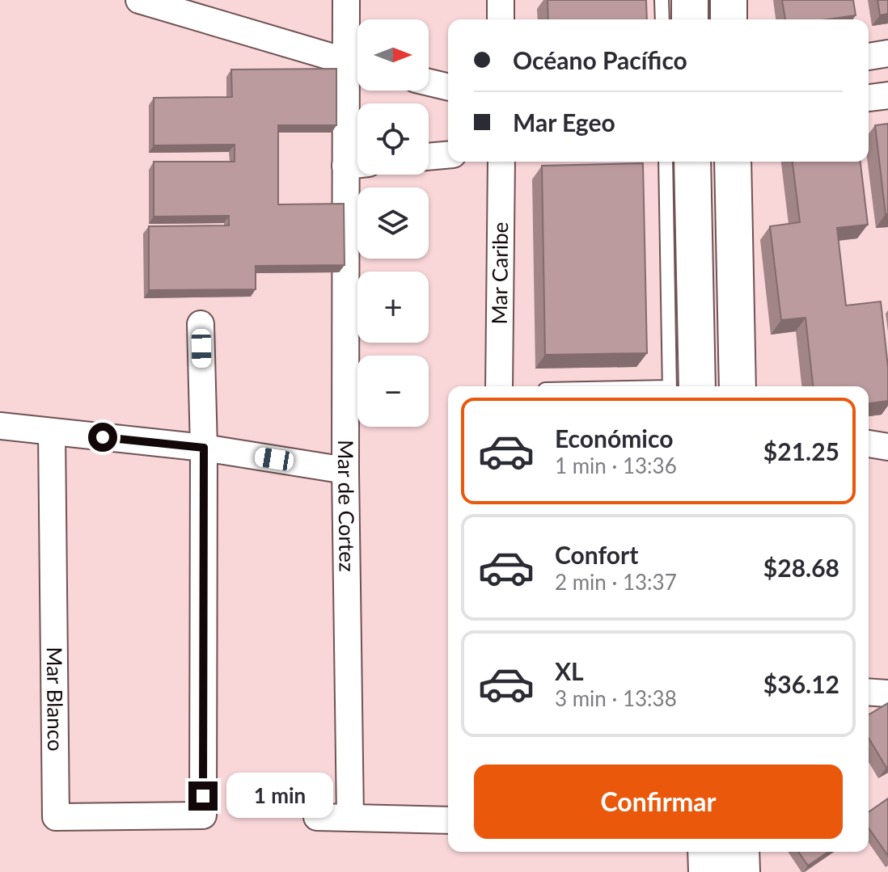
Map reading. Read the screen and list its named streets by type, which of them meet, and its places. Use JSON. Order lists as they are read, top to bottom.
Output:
{
  "streets": {
    "street": ["Mar Caribe", "Mar de Cortez", "Mar Blanco"]
  },
  "north": "right",
  "page": {
    "map_buttons": ["+", "−"],
    "banner": ["Océano Pacífico", "Mar Egeo"],
    "list": [
      {
        "name": "Económico",
        "note": "1 min · 13:36",
        "value": "$21.25"
      },
      {
        "name": "Confort",
        "note": "2 min · 13:37",
        "value": "$28.68"
      },
      {
        "name": "XL",
        "note": "3 min · 13:38",
        "value": "$36.12"
      }
    ],
    "buttons": "Confirmar",
    "bubble": "1 min"
  }
}
